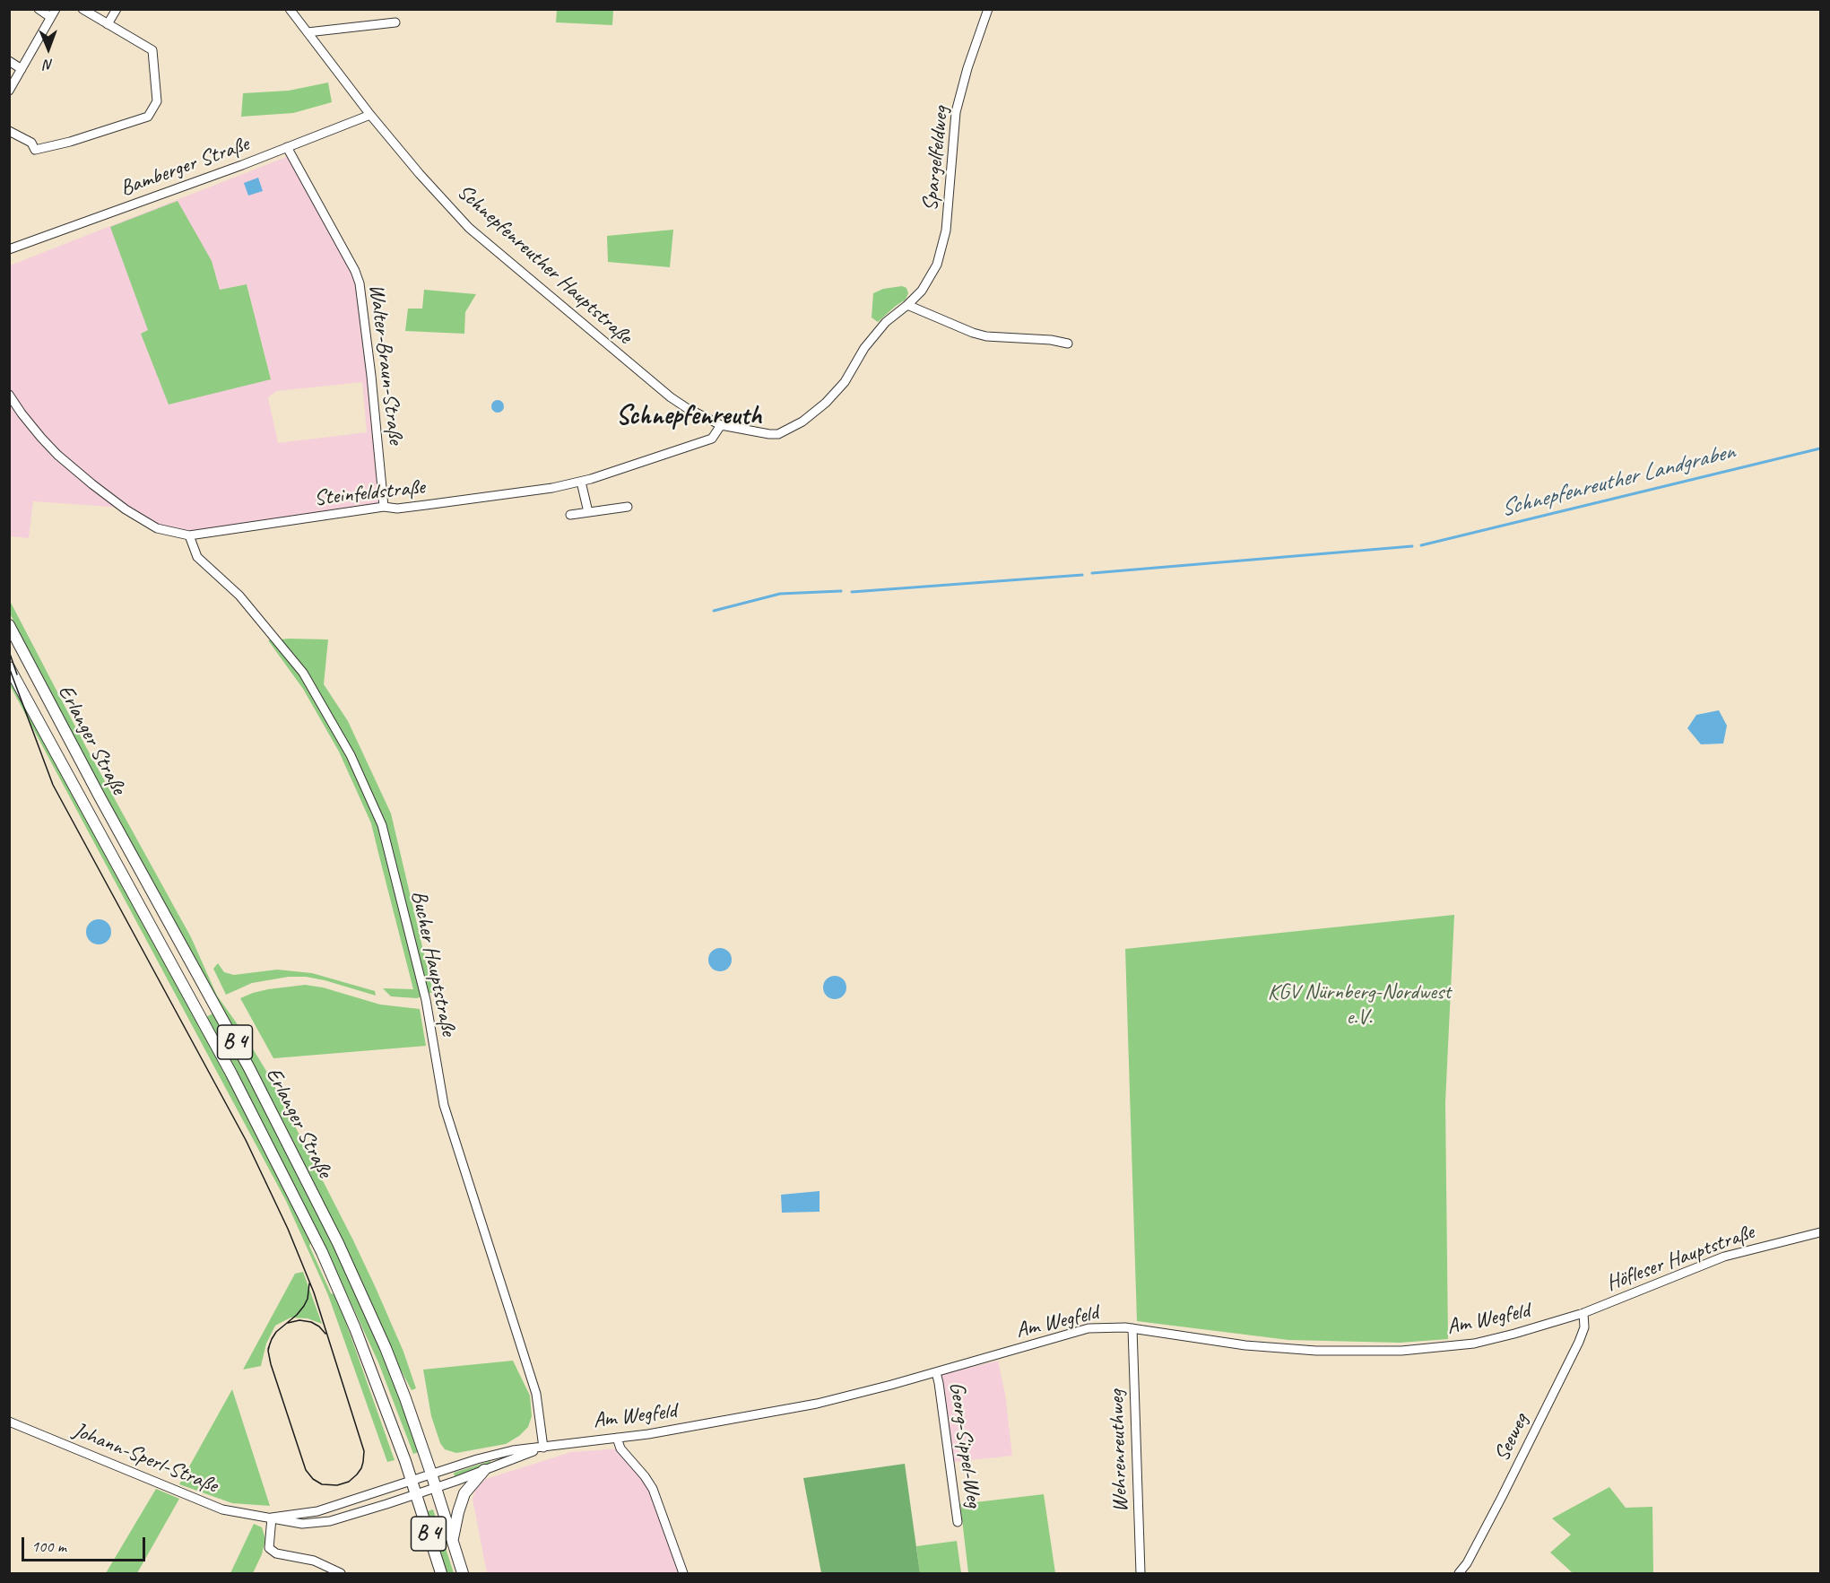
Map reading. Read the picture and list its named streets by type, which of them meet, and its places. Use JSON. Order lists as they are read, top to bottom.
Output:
{
  "streets": {
    "main road": ["Erlanger Straße", "B 4"],
    "street": [
      "Spargelfeldweg",
      "Bamberger Straße",
      "Schnepfenreuther Hauptstraße",
      "Walter-Braun-Straße",
      "Steinfeldstraße",
      "Bucher Hauptstraße",
      "Höfleser Hauptstraße",
      "Am Wegfeld",
      "Seeweg",
      "Georg-Sippel-Weg",
      "Wehrenreuthweg",
      "Johann-Sperl-Straße"
    ]
  },
  "crossings": [
    ["Spargelfeldweg", "Schnepfenreuther Hauptstraße"],
    ["Bamberger Straße", "Schnepfenreuther Hauptstraße"],
    ["Bamberger Straße", "Walter-Braun-Straße"],
    ["Schnepfenreuther Hauptstraße", "Steinfeldstraße"],
    ["Walter-Braun-Straße", "Steinfeldstraße"],
    ["Steinfeldstraße", "Bucher Hauptstraße"],
    ["Erlanger Straße", "B 4"],
    ["Erlanger Straße", "Am Wegfeld"],
    ["Erlanger Straße", "Johann-Sperl-Straße"],
    ["Bucher Hauptstraße", "Am Wegfeld"],
    ["B 4", "Am Wegfeld"],
    ["Höfleser Hauptstraße", "Am Wegfeld"],
    ["Höfleser Hauptstraße", "Seeweg"],
    ["Am Wegfeld", "Seeweg"],
    ["Am Wegfeld", "Georg-Sippel-Weg"],
    ["Am Wegfeld", "Wehrenreuthweg"],
    ["Am Wegfeld", "Johann-Sperl-Straße"]
  ],
  "districts": ["Schnepfenreuth"],
  "water": ["Schnepfenreuther Landgraben"],
  "parks": ["KGV Nürnberg-Nordwest e.V."],
  "scale_bar": "100 m",
  "north": "bottom"
}
